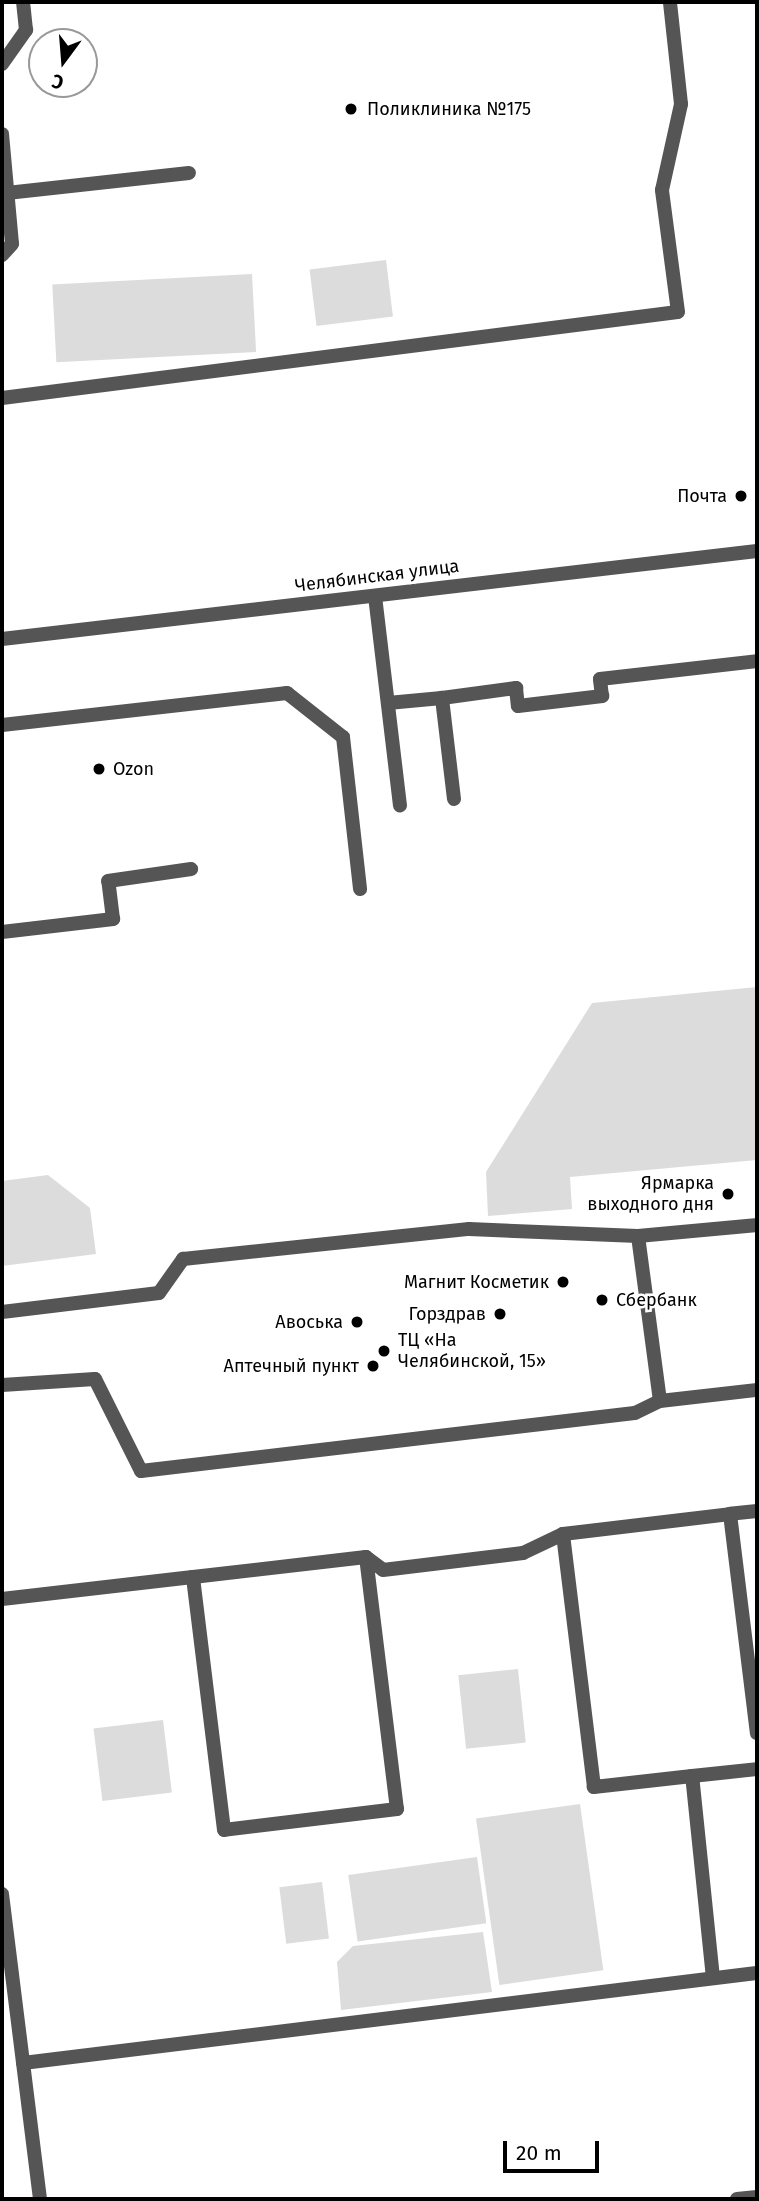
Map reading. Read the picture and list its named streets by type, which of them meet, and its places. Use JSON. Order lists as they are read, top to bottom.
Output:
{
  "streets": {
    "street": ["Челябинская улица"]
  },
  "places": [
    "Поликлиника №175",
    "Почта",
    "Ozon",
    "Ярмарка выходного дня",
    "Магнит Косметик",
    "Сбербанк",
    "Горздрав",
    "Авоська",
    "ТЦ «На Челябинской, 15»",
    "Аптечный пункт"
  ],
  "scale_bar": "20 m",
  "north": "bottom"
}
